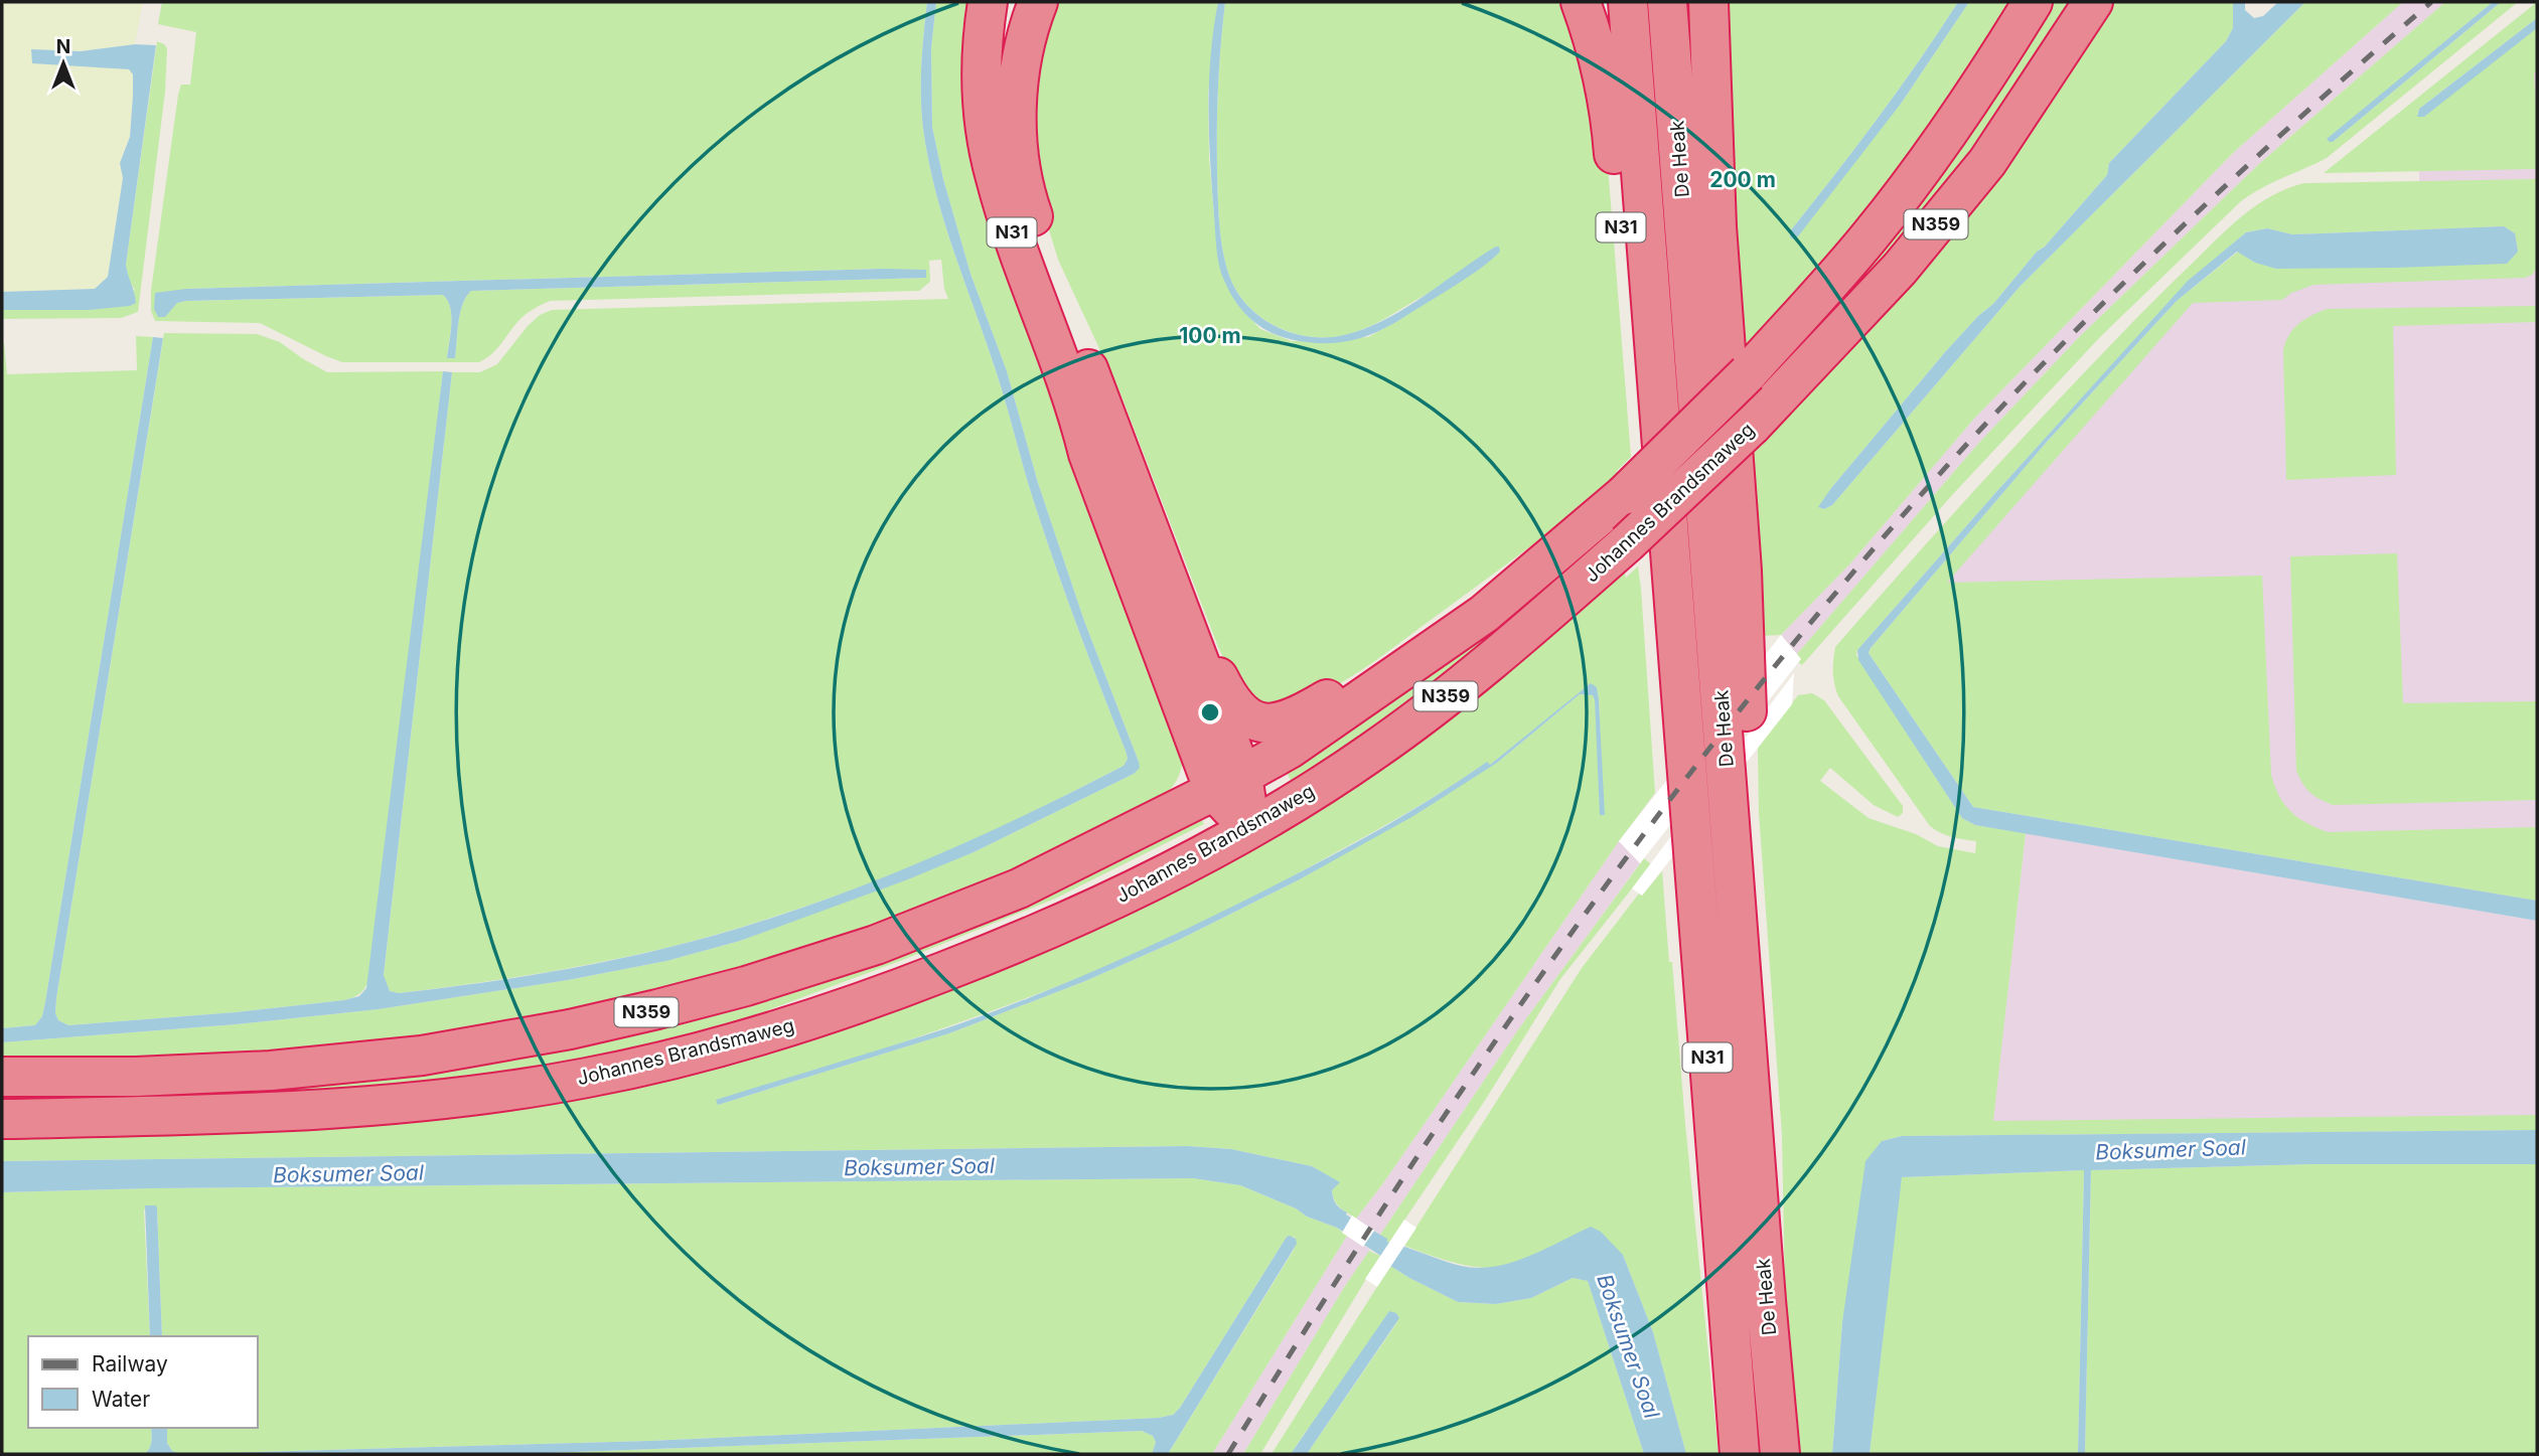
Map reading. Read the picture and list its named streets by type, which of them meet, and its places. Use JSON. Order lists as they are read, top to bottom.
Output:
{
  "streets": {
    "highway": [
      "De Heak",
      "N359",
      "N31",
      "Johannes Brandsmaweg"
    ]
  },
  "crossings": [
    ["De Heak", "N31"],
    ["N31", "Johannes Brandsmaweg"]
  ],
  "water": ["Boksumer Soal"],
  "legend": ["Railway", "Water"],
  "north": "top",
  "rings": ["200 m", "100 m"]
}
